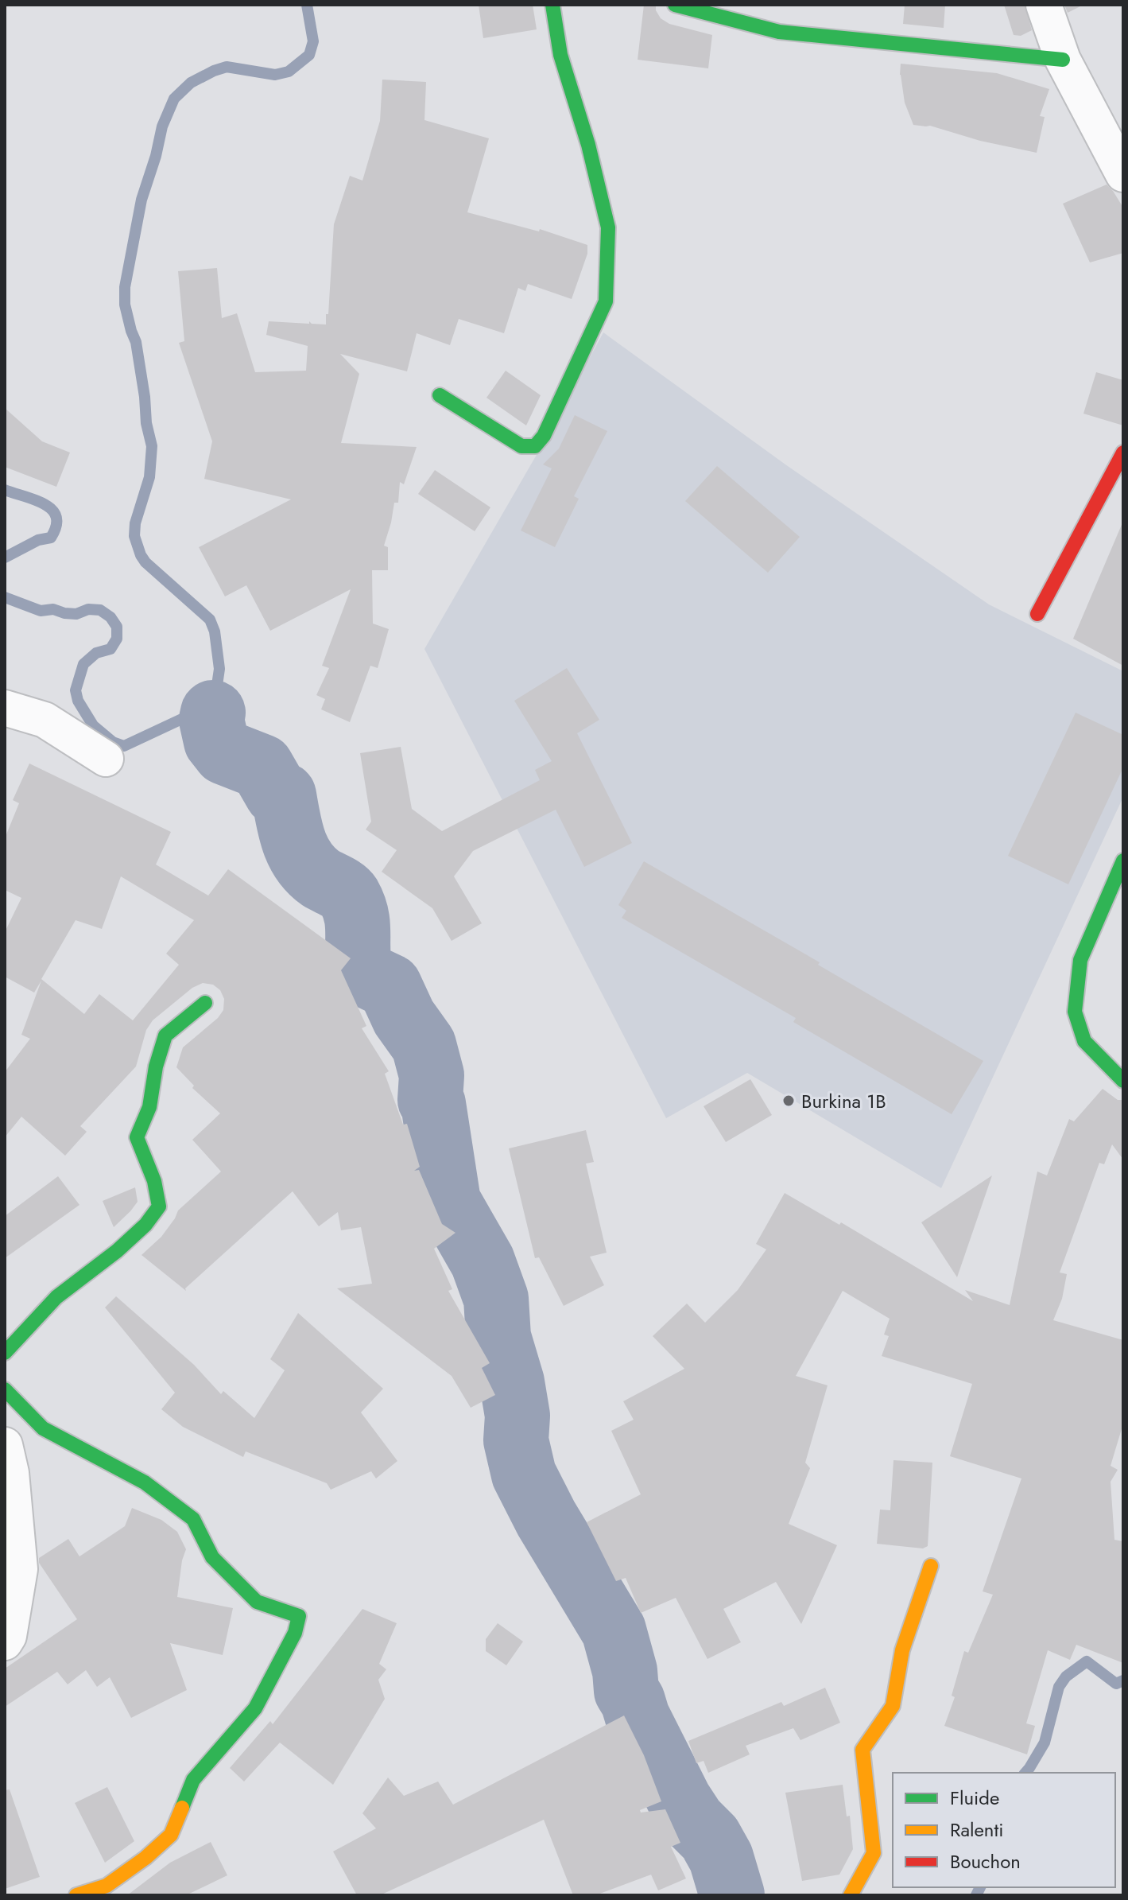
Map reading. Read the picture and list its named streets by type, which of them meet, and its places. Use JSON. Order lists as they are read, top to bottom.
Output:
{
  "places": ["Burkina 1B"],
  "legend": ["Fluide", "Ralenti", "Bouchon"]
}
